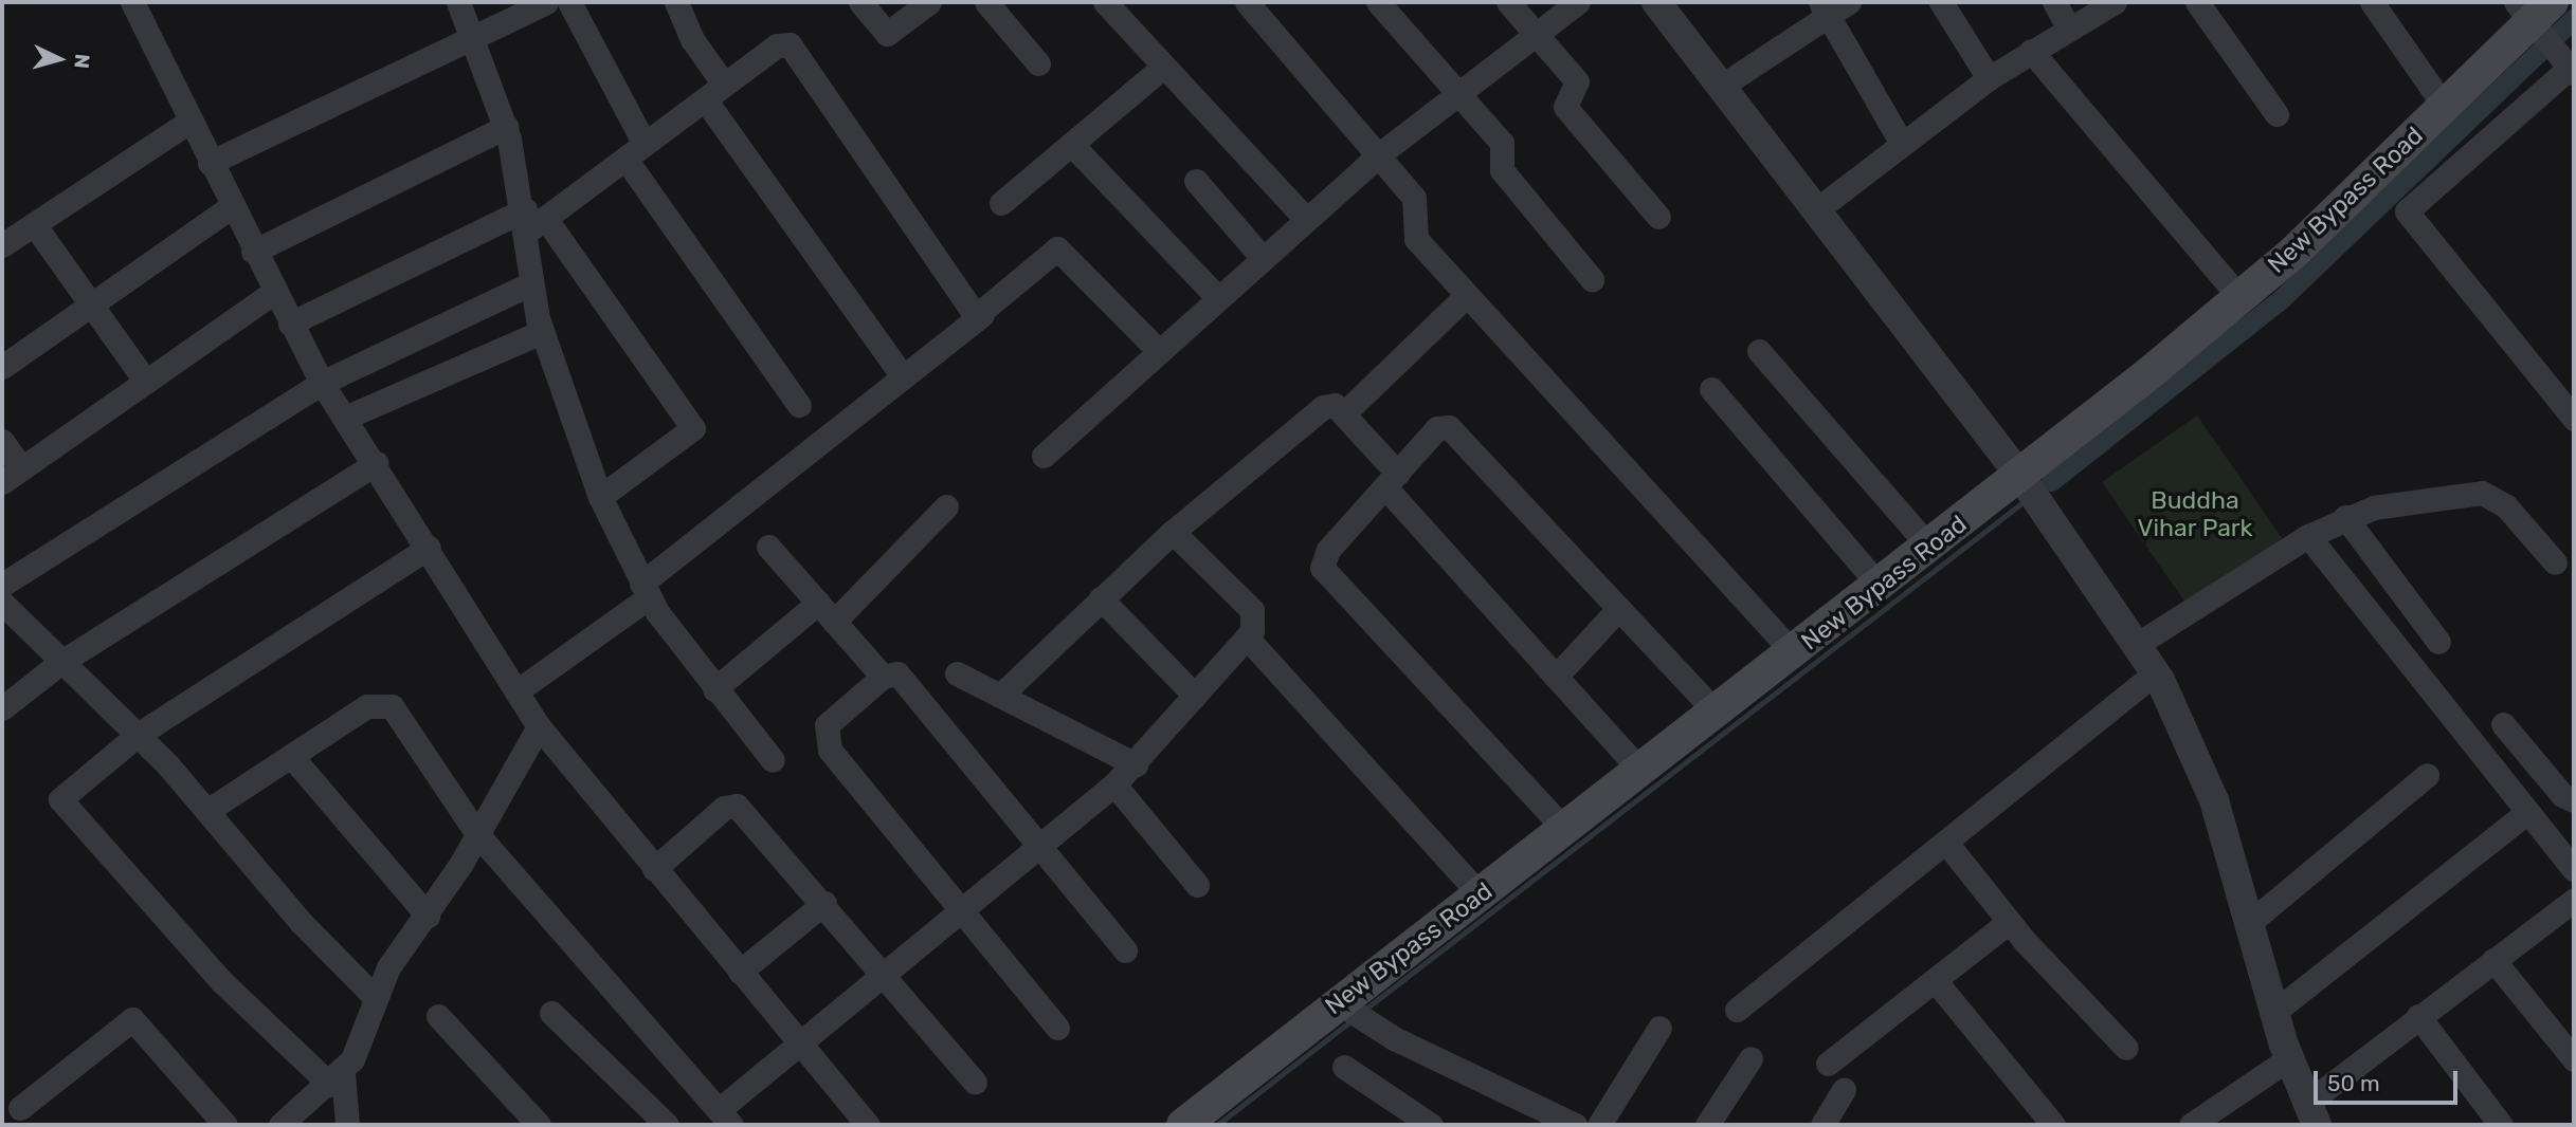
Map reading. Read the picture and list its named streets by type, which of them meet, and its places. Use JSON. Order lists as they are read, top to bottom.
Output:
{
  "streets": {
    "main road": ["New Bypass Road"]
  },
  "parks": ["Buddha Vihar Park"],
  "scale_bar": "50 m",
  "north": "right"
}
